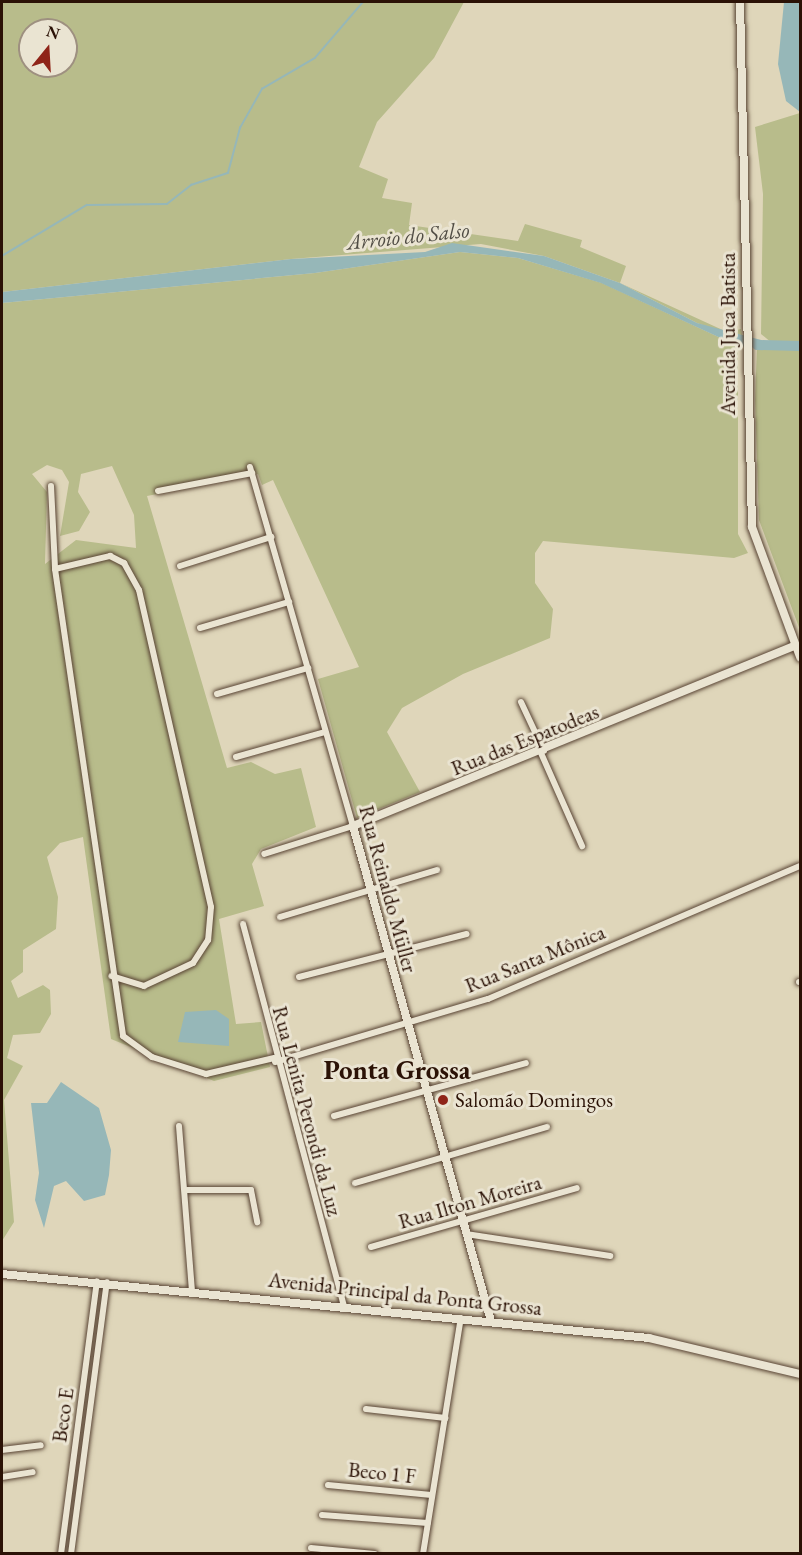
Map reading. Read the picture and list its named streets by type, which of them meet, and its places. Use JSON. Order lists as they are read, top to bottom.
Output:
{
  "streets": {
    "main road": [
      "Avenida Juca Batista",
      "Rua das Espatodeas",
      "Rua Reinaldo Müller",
      "Avenida Principal da Ponta Grossa"
    ],
    "street": [
      "Rua Santa Mônica",
      "Rua Lenita Perondi da Luz",
      "Rua Ilton Moreira",
      "Beco E",
      "Beco 1 F"
    ]
  },
  "crossings": [
    ["Avenida Juca Batista", "Rua das Espatodeas"],
    ["Rua das Espatodeas", "Rua Reinaldo Müller"],
    ["Rua Reinaldo Müller", "Rua Santa Mônica"],
    ["Rua Reinaldo Müller", "Rua Ilton Moreira"],
    ["Rua Reinaldo Müller", "Avenida Principal da Ponta Grossa"],
    ["Rua Santa Mônica", "Rua Lenita Perondi da Luz"],
    ["Rua Lenita Perondi da Luz", "Avenida Principal da Ponta Grossa"],
    ["Avenida Principal da Ponta Grossa", "Beco E"]
  ],
  "districts": ["Ponta Grossa"],
  "water": ["Arroio do Salso"],
  "places": ["Salomão Domingos"],
  "north": "top"
}
